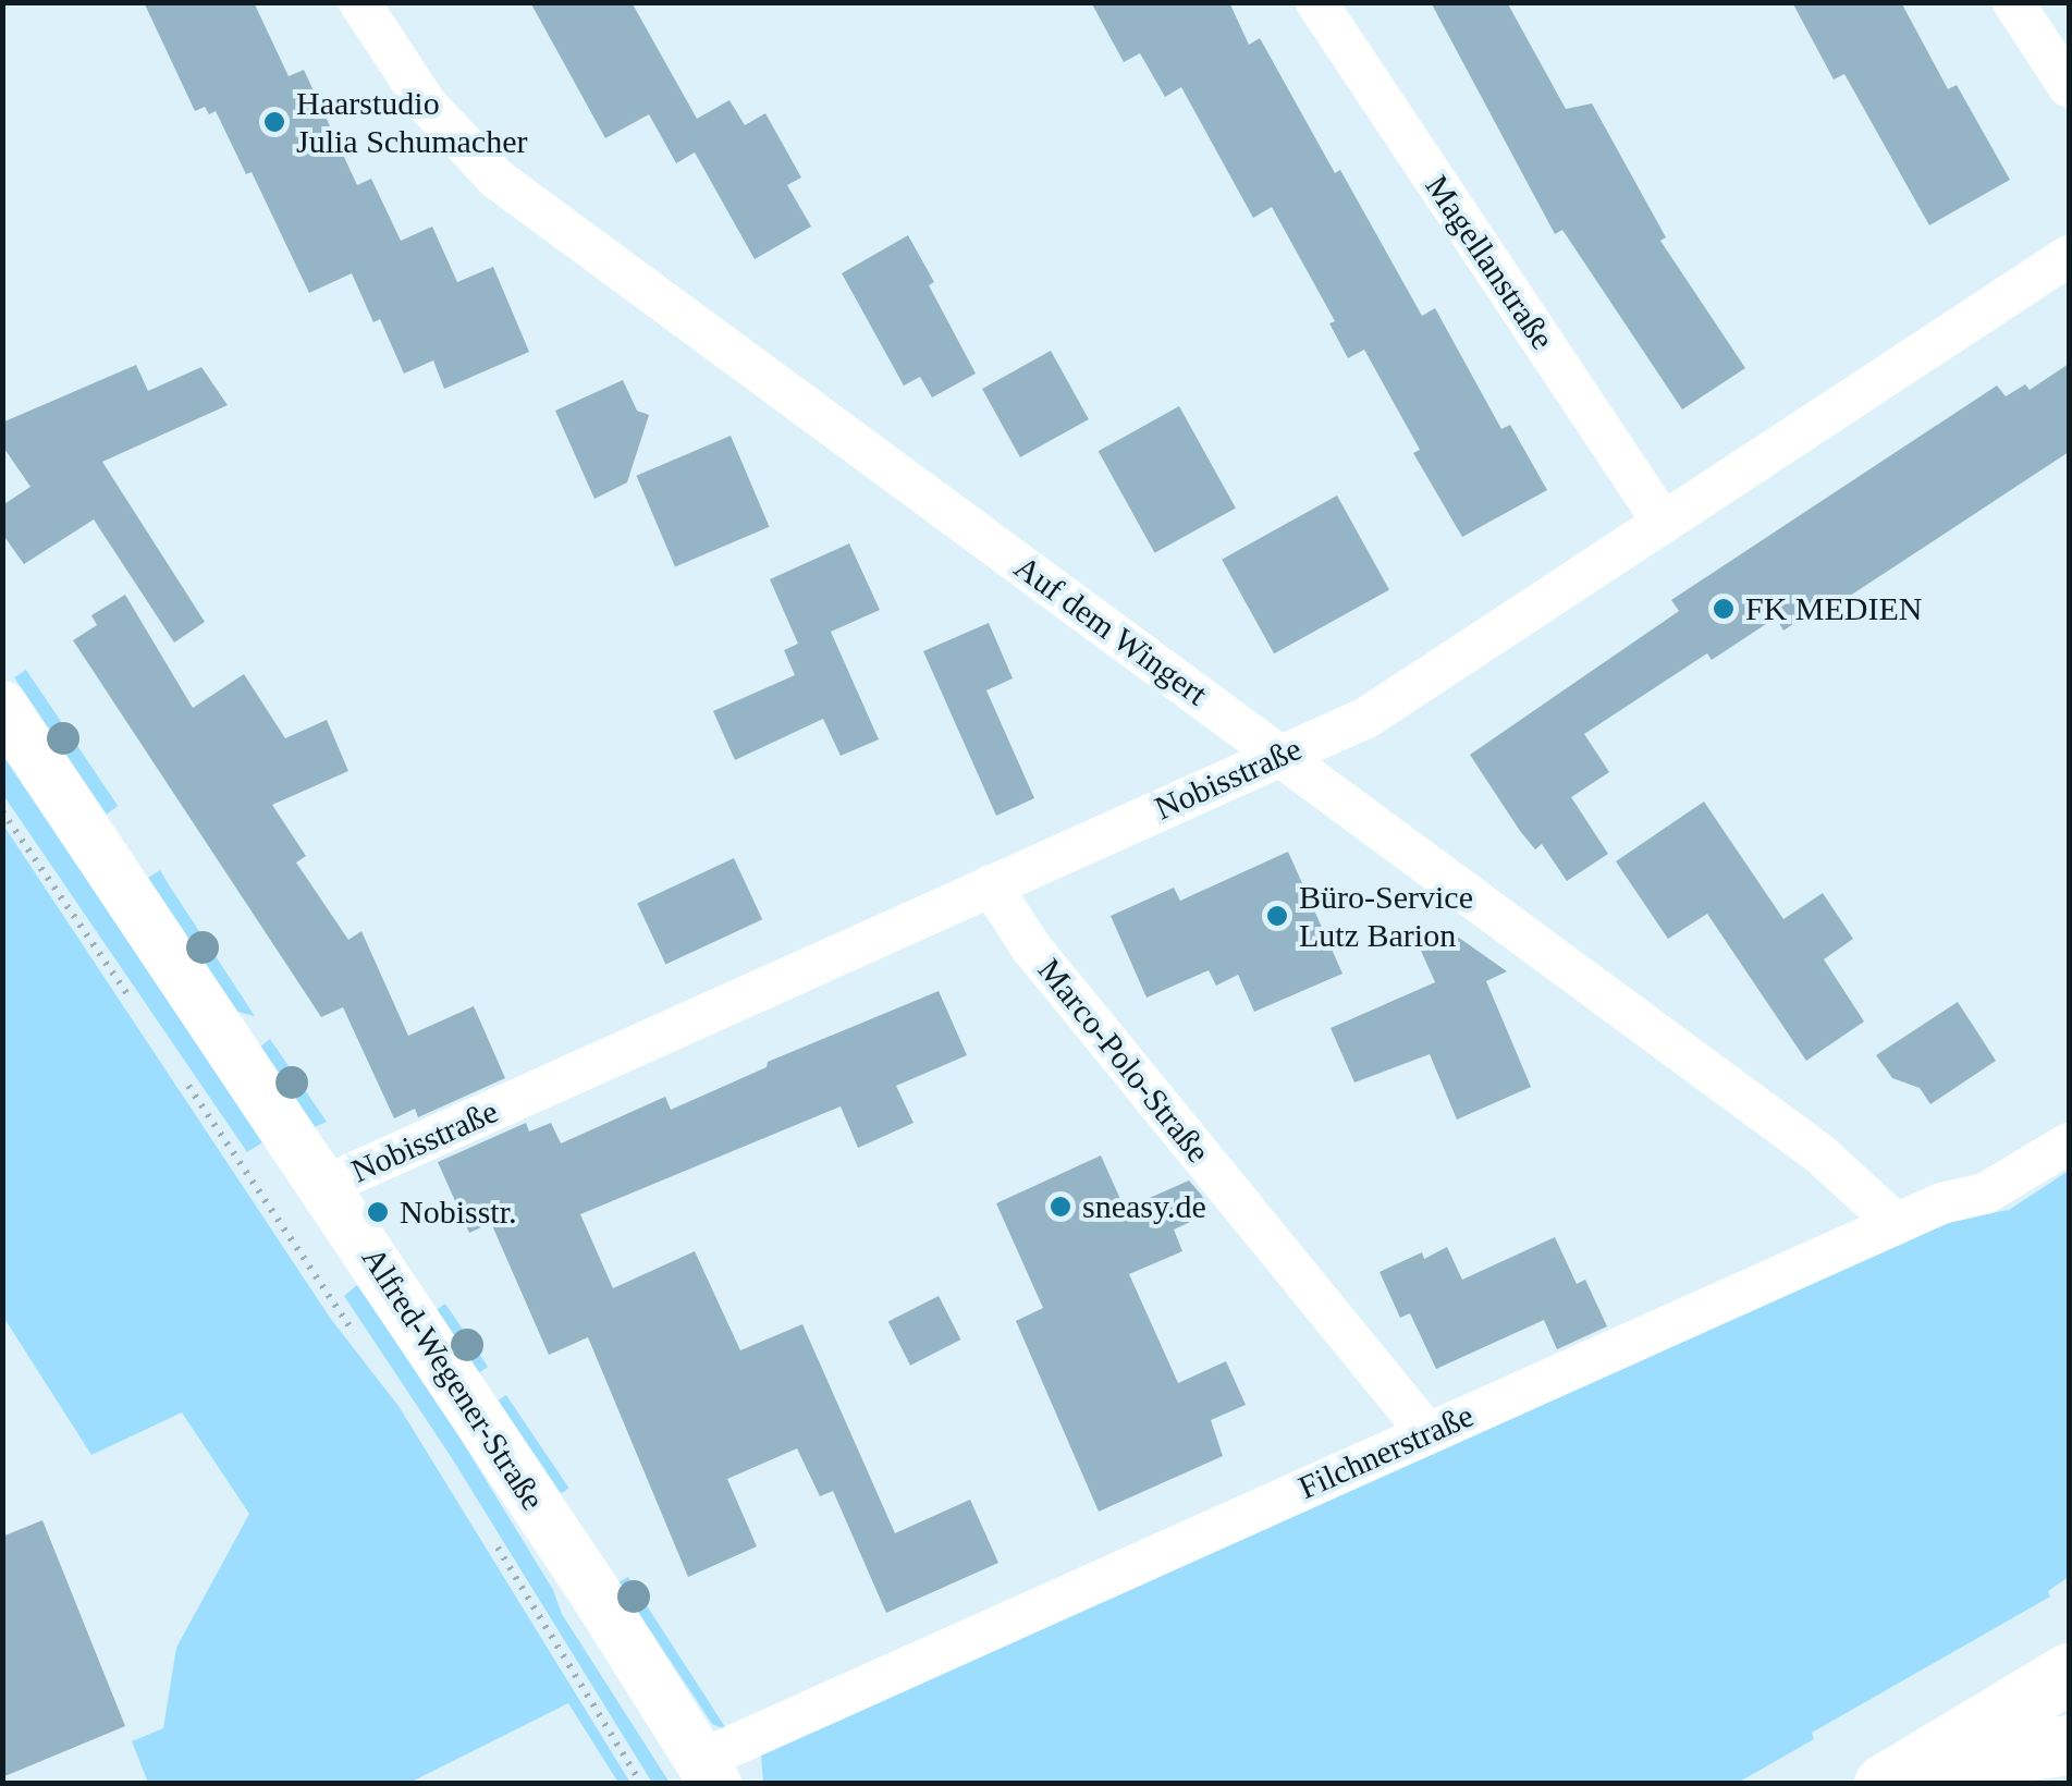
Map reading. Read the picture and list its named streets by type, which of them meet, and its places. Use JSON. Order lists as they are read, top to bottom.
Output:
{
  "streets": {
    "street": [
      "Magellanstraße",
      "Auf dem Wingert",
      "Nobisstraße",
      "Marco-Polo-Straße",
      "Alfred-Wegener-Straße",
      "Filchnerstraße"
    ]
  },
  "crossings": [
    ["Magellanstraße", "Nobisstraße"],
    ["Auf dem Wingert", "Nobisstraße"],
    ["Auf dem Wingert", "Filchnerstraße"],
    ["Nobisstraße", "Marco-Polo-Straße"],
    ["Nobisstraße", "Alfred-Wegener-Straße"],
    ["Marco-Polo-Straße", "Filchnerstraße"],
    ["Alfred-Wegener-Straße", "Filchnerstraße"]
  ],
  "places": [
    "Haarstudio Julia Schumacher",
    "FK MEDIEN",
    "Büro-Service Lutz Barion",
    "sneasy.de",
    "Nobisstr."
  ]
}
